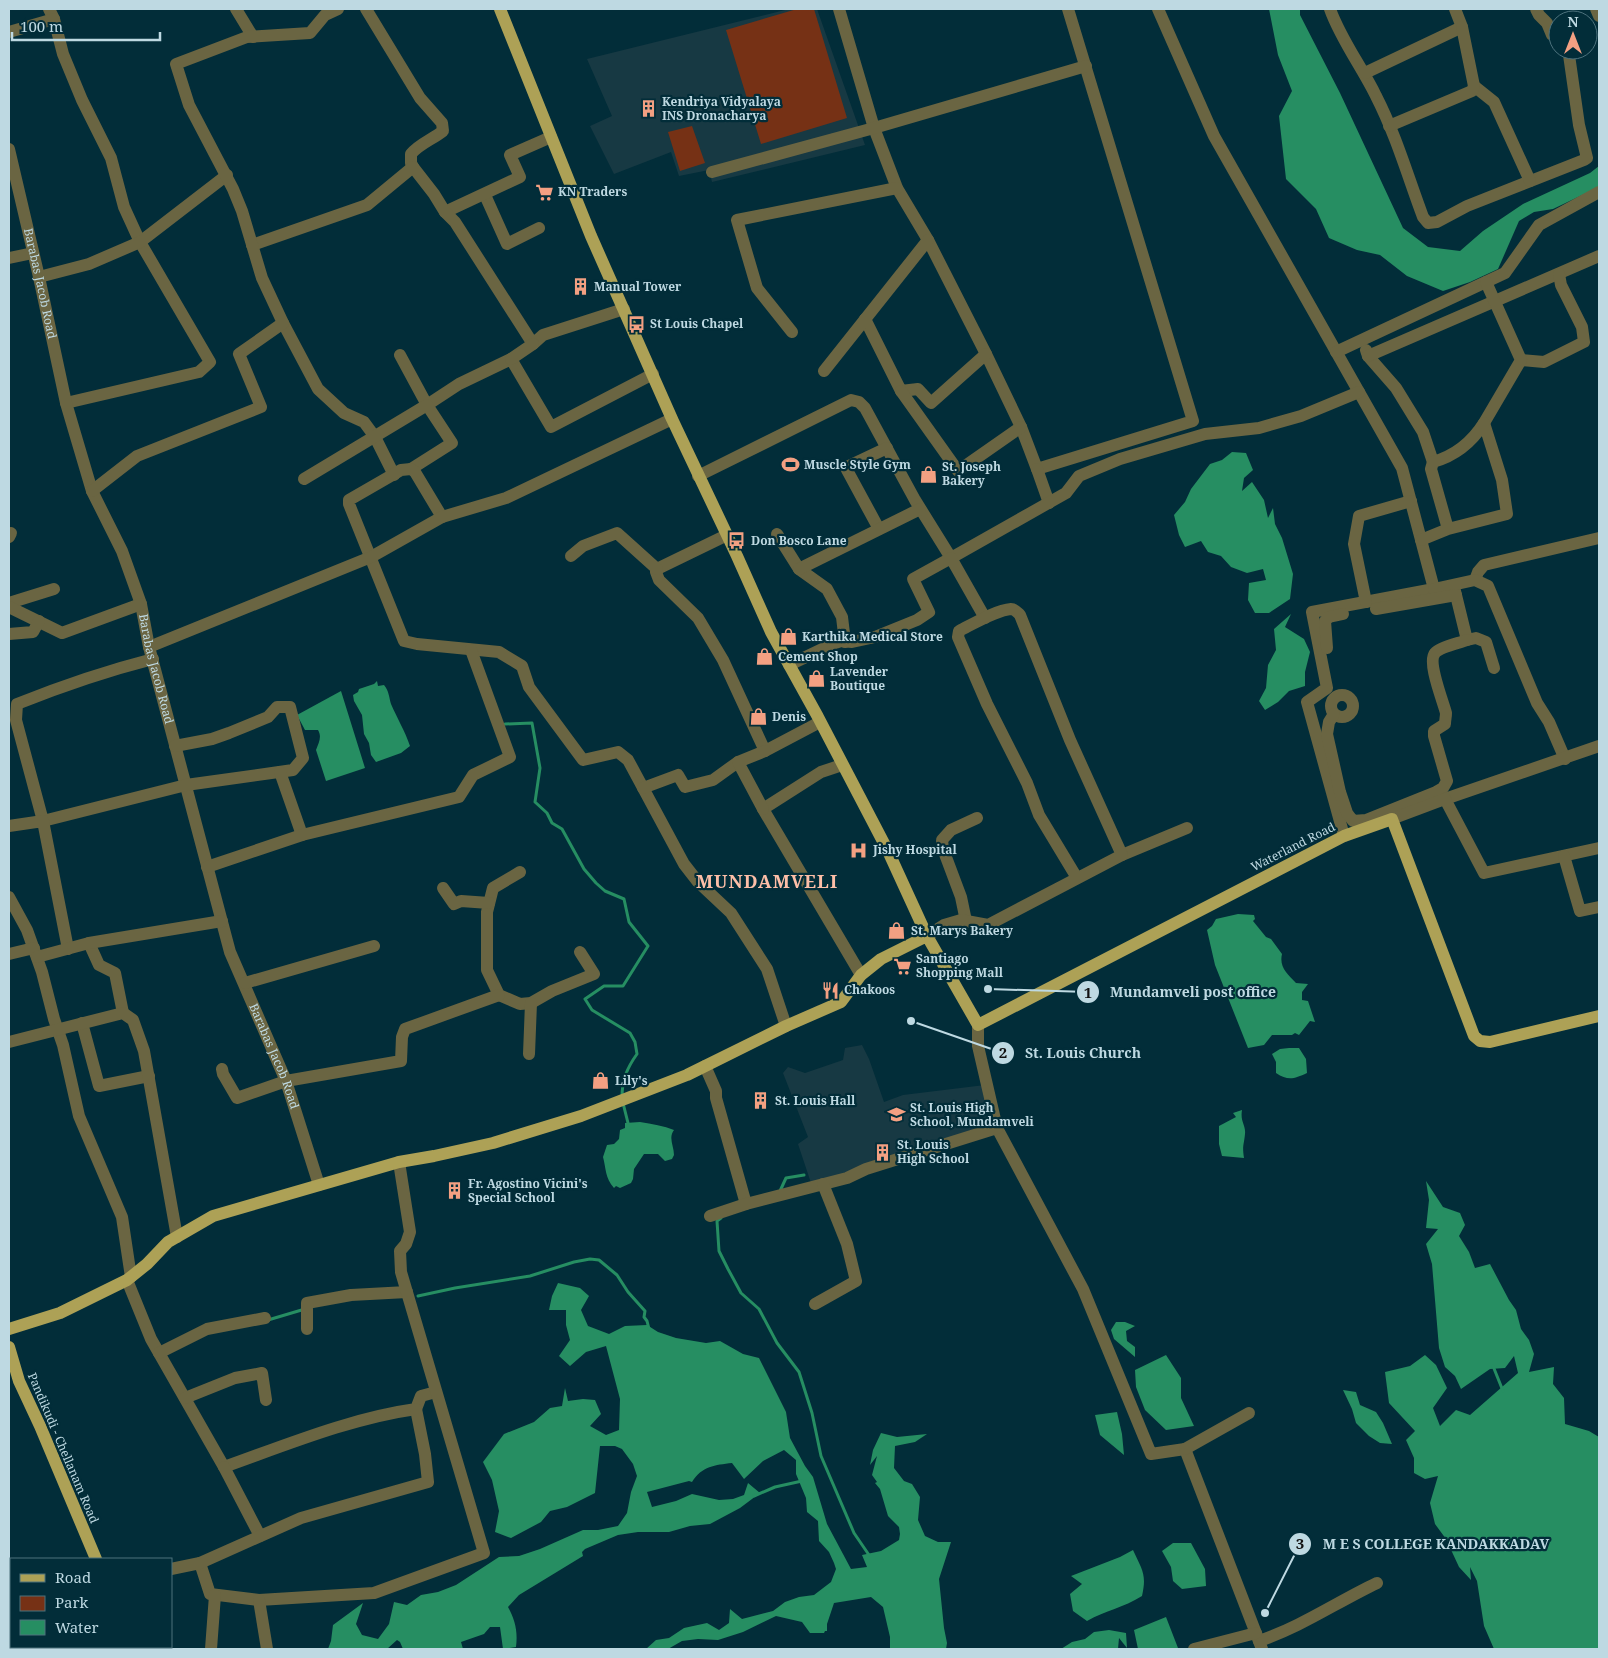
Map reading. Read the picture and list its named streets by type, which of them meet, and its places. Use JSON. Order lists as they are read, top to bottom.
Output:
{
  "streets": {
    "main road": ["Waterland Road", "Pandikudi - Chellanam Road"],
    "street": ["Barabas Jacob Road"]
  },
  "districts": ["MUNDAMVELI"],
  "places": {
    "building": [
      "Kendriya Vidyalaya INS Dronacharya",
      "Manual Tower",
      "St. Louis Hall",
      "St. Louis High School",
      "Fr. Agostino Vicini's Special School"
    ],
    "supermarket": ["KN Traders", "Santiago Shopping Mall"],
    "bus stop": ["St Louis Chapel", "Don Bosco Lane"],
    "sports": ["Muscle Style Gym"],
    "shop": [
      "St. Joseph Bakery",
      "Karthika Medical Store",
      "Cement Shop",
      "Lavender Boutique",
      "Denis",
      "St. Marys Bakery",
      "Lily's"
    ],
    "hospital": ["Jishy Hospital"],
    "other": ["Mundamveli post office", "St. Louis Church", "M E S COLLEGE KANDAKKADAV"],
    "restaurant": ["Chakoos"],
    "school or university": ["St. Louis High School, Mundamveli"]
  },
  "legend": ["Road", "Park", "Water"],
  "scale_bar": "100 m",
  "north": "top"
}
